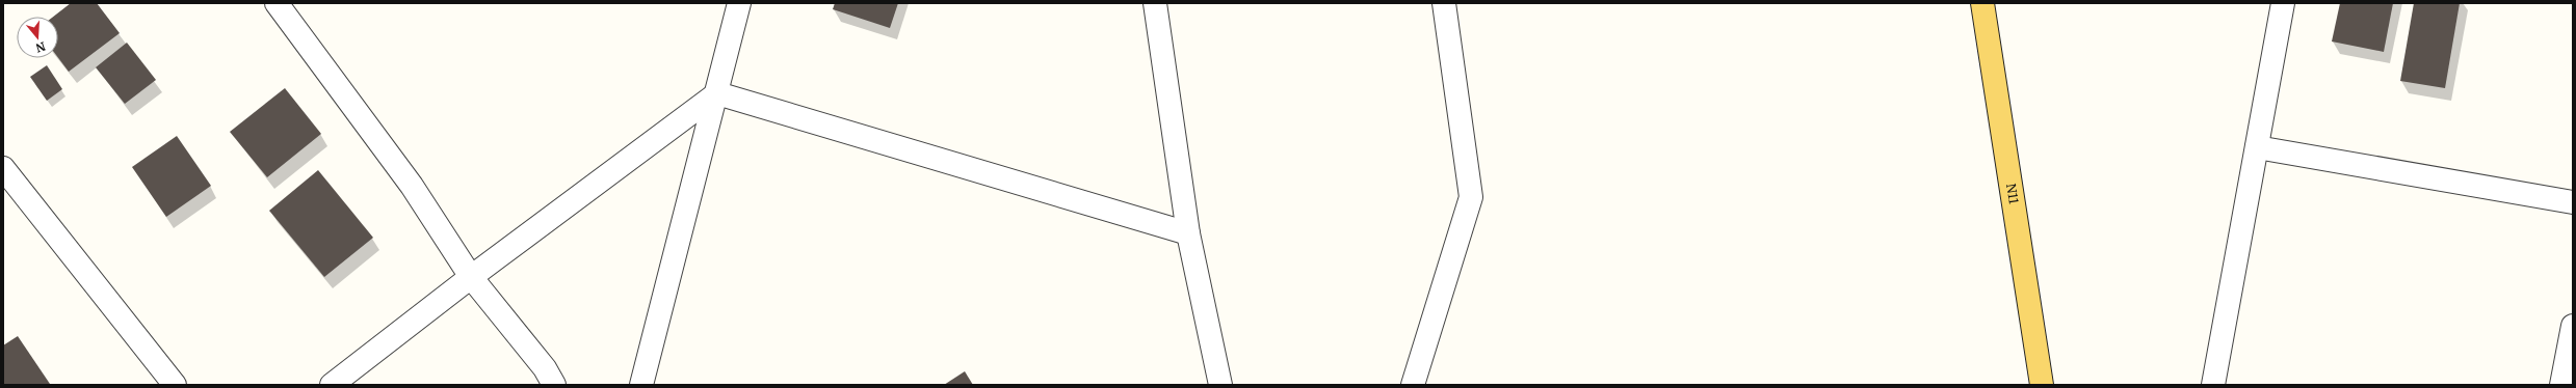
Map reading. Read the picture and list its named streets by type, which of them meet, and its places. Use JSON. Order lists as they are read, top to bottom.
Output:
{
  "streets": {
    "main road": ["N11"]
  },
  "north": "bottom"
}
